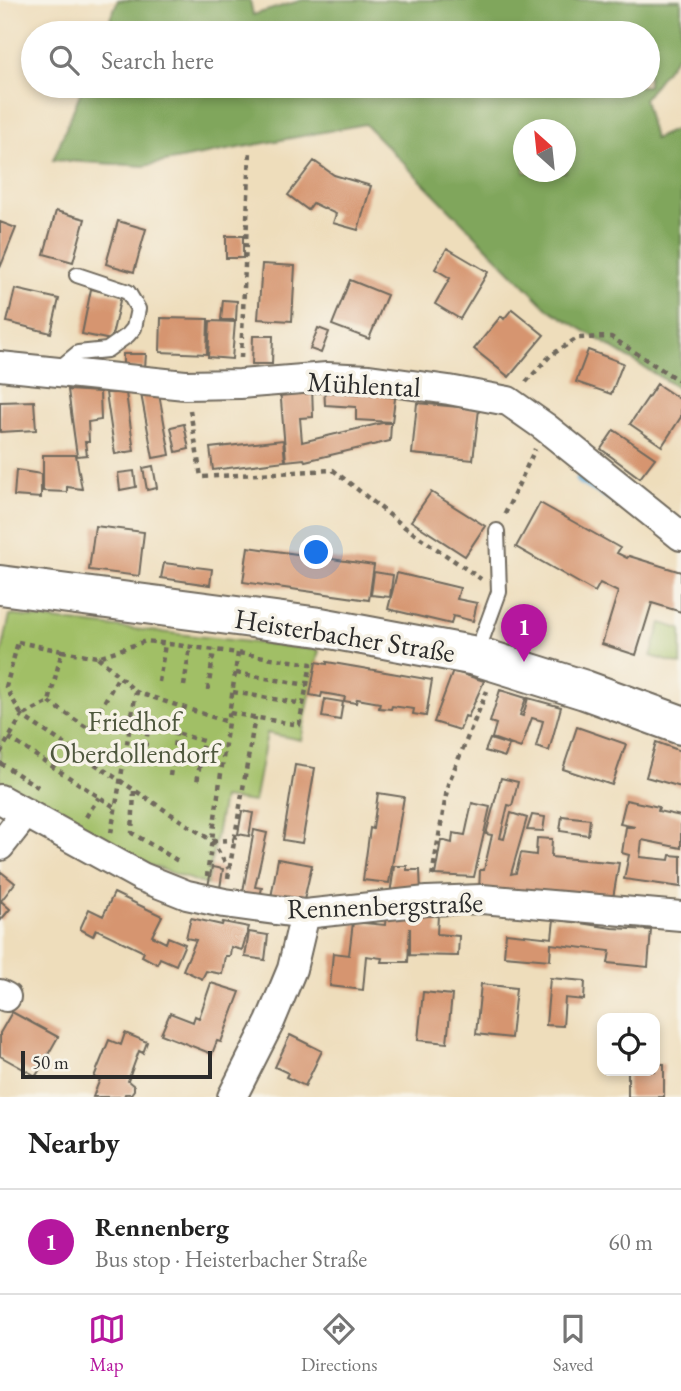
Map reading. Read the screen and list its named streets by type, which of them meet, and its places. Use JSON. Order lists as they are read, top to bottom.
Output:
{
  "streets": {
    "main road": ["Heisterbacher Straße"],
    "street": ["Mühlental", "Rennenbergstraße"]
  },
  "parks": ["Friedhof Oberdollendorf"],
  "scale_bar": "50 m",
  "north": "top left",
  "page": {
    "search": "Search here",
    "pins": "1",
    "scale": "50 m",
    "heading": "Nearby",
    "list": [
      {
        "mark": "1",
        "name": "Rennenberg",
        "note": "Bus stop · Heisterbacher Straße",
        "value": "60 m"
      }
    ],
    "nav": ["Map", "Directions", "Saved"]
  }
}
